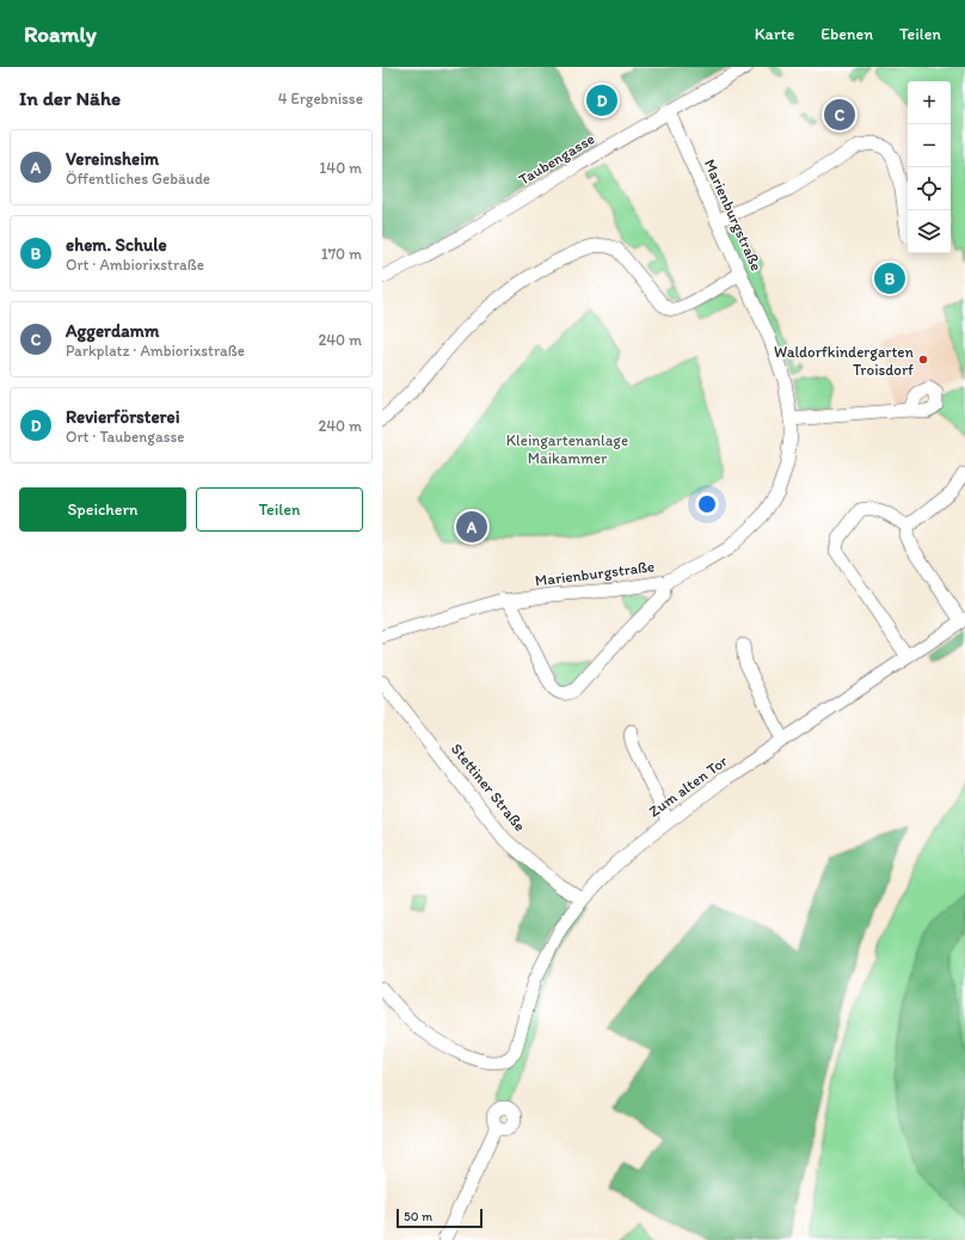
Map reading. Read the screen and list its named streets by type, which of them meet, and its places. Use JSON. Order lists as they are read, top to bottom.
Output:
{
  "streets": {
    "street": [
      "Taubengasse",
      "Marienburgstraße",
      "Zum alten Tor",
      "Stettiner Straße"
    ]
  },
  "crossings": [
    ["Taubengasse", "Marienburgstraße"],
    ["Zum alten Tor", "Stettiner Straße"]
  ],
  "parks": ["Kleingartenanlage Maikammer"],
  "places": ["Waldorfkindergarten Troisdorf"],
  "scale_bar": "50 m",
  "page": {
    "header": "Roamly",
    "nav": ["Karte", "Ebenen", "Teilen"],
    "heading": ["In der Nähe", "4 Ergebnisse"],
    "map_buttons": ["+", "−"],
    "pins": [
      "D",
      "C",
      "B",
      "A"
    ],
    "list": [
      {
        "mark": "A",
        "name": "Vereinsheim",
        "note": "Öffentliches Gebäude",
        "value": "140 m"
      },
      {
        "mark": "B",
        "name": "ehem. Schule",
        "note": "Ort · Ambiorixstraße",
        "value": "170 m"
      },
      {
        "mark": "C",
        "name": "Aggerdamm",
        "note": "Parkplatz · Ambiorixstraße",
        "value": "240 m"
      },
      {
        "mark": "D",
        "name": "Revierförsterei",
        "note": "Ort · Taubengasse",
        "value": "240 m"
      }
    ],
    "buttons": ["Speichern", "Teilen"],
    "scale": "50 m"
  }
}
